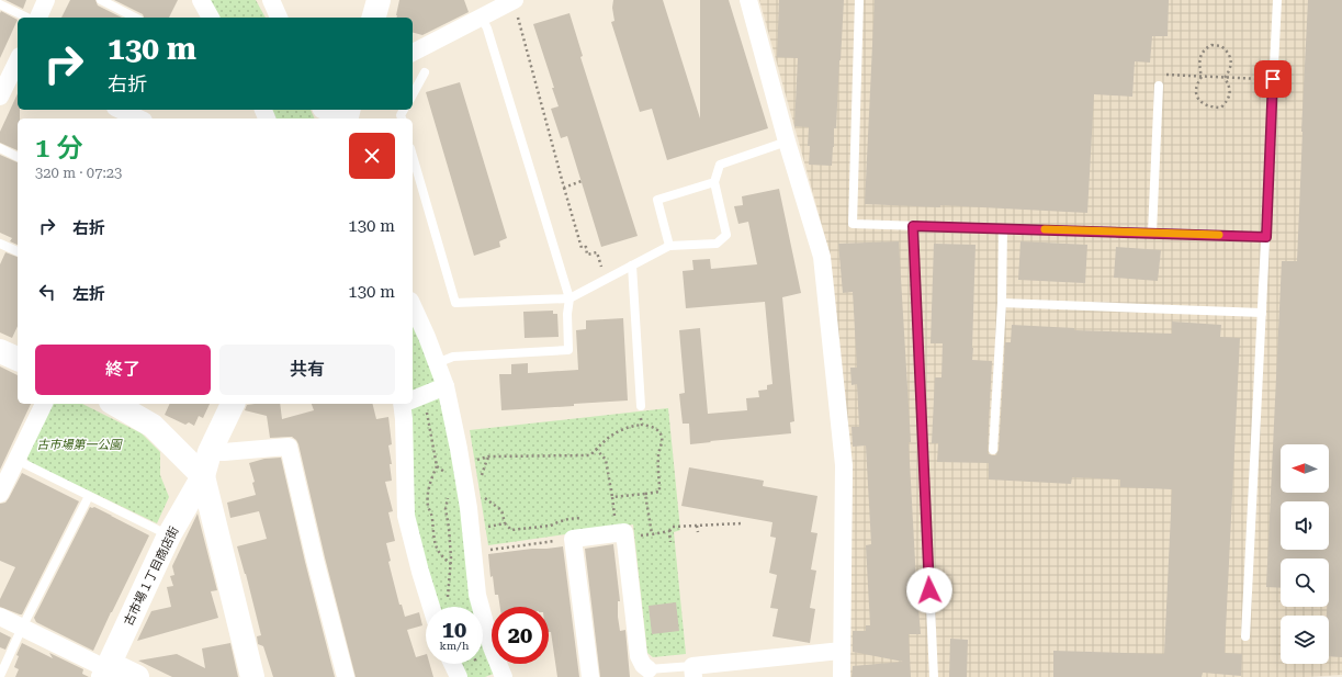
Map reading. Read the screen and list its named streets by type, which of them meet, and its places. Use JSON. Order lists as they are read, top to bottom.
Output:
{
  "streets": {
    "street": ["古市場１丁目商店街"]
  },
  "parks": ["古市場第一公園"],
  "north": "left",
  "page": {
    "turn": ["130 m", "右折"],
    "heading": ["1 分", "320 m · 07:23"],
    "list": [
      {
        "name": "右折",
        "value": "130 m"
      },
      {
        "name": "左折",
        "value": "130 m"
      }
    ],
    "buttons": ["終了", "共有"],
    "speed": "10 km/h",
    "limit": "20"
  }
}
